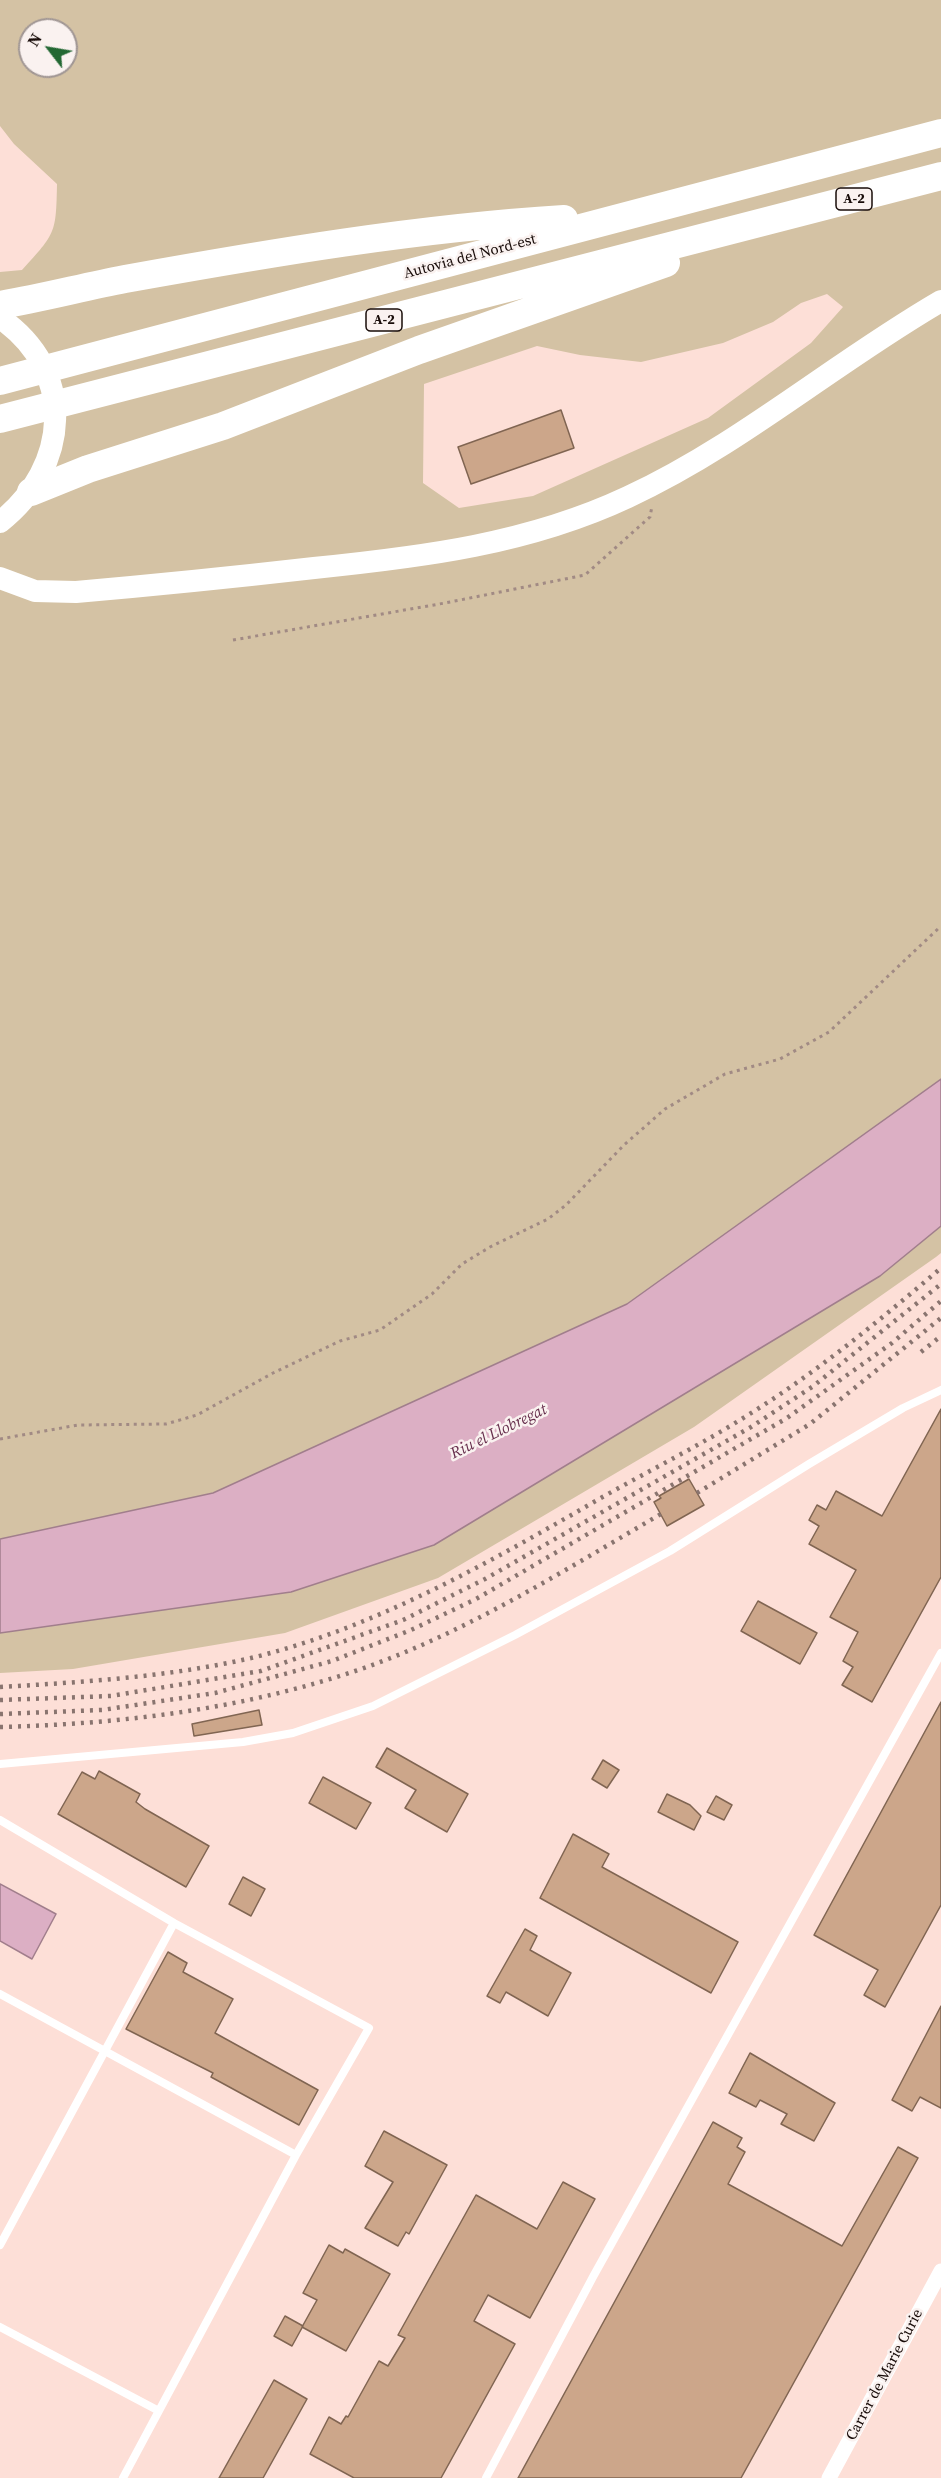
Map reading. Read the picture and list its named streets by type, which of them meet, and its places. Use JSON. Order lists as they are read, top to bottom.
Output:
{
  "streets": {
    "highway": ["A-2", "Autovia del Nord-est"],
    "street": ["Carrer de Marie Curie"]
  },
  "water": ["Riu el Llobregat"],
  "north": "top left"
}
